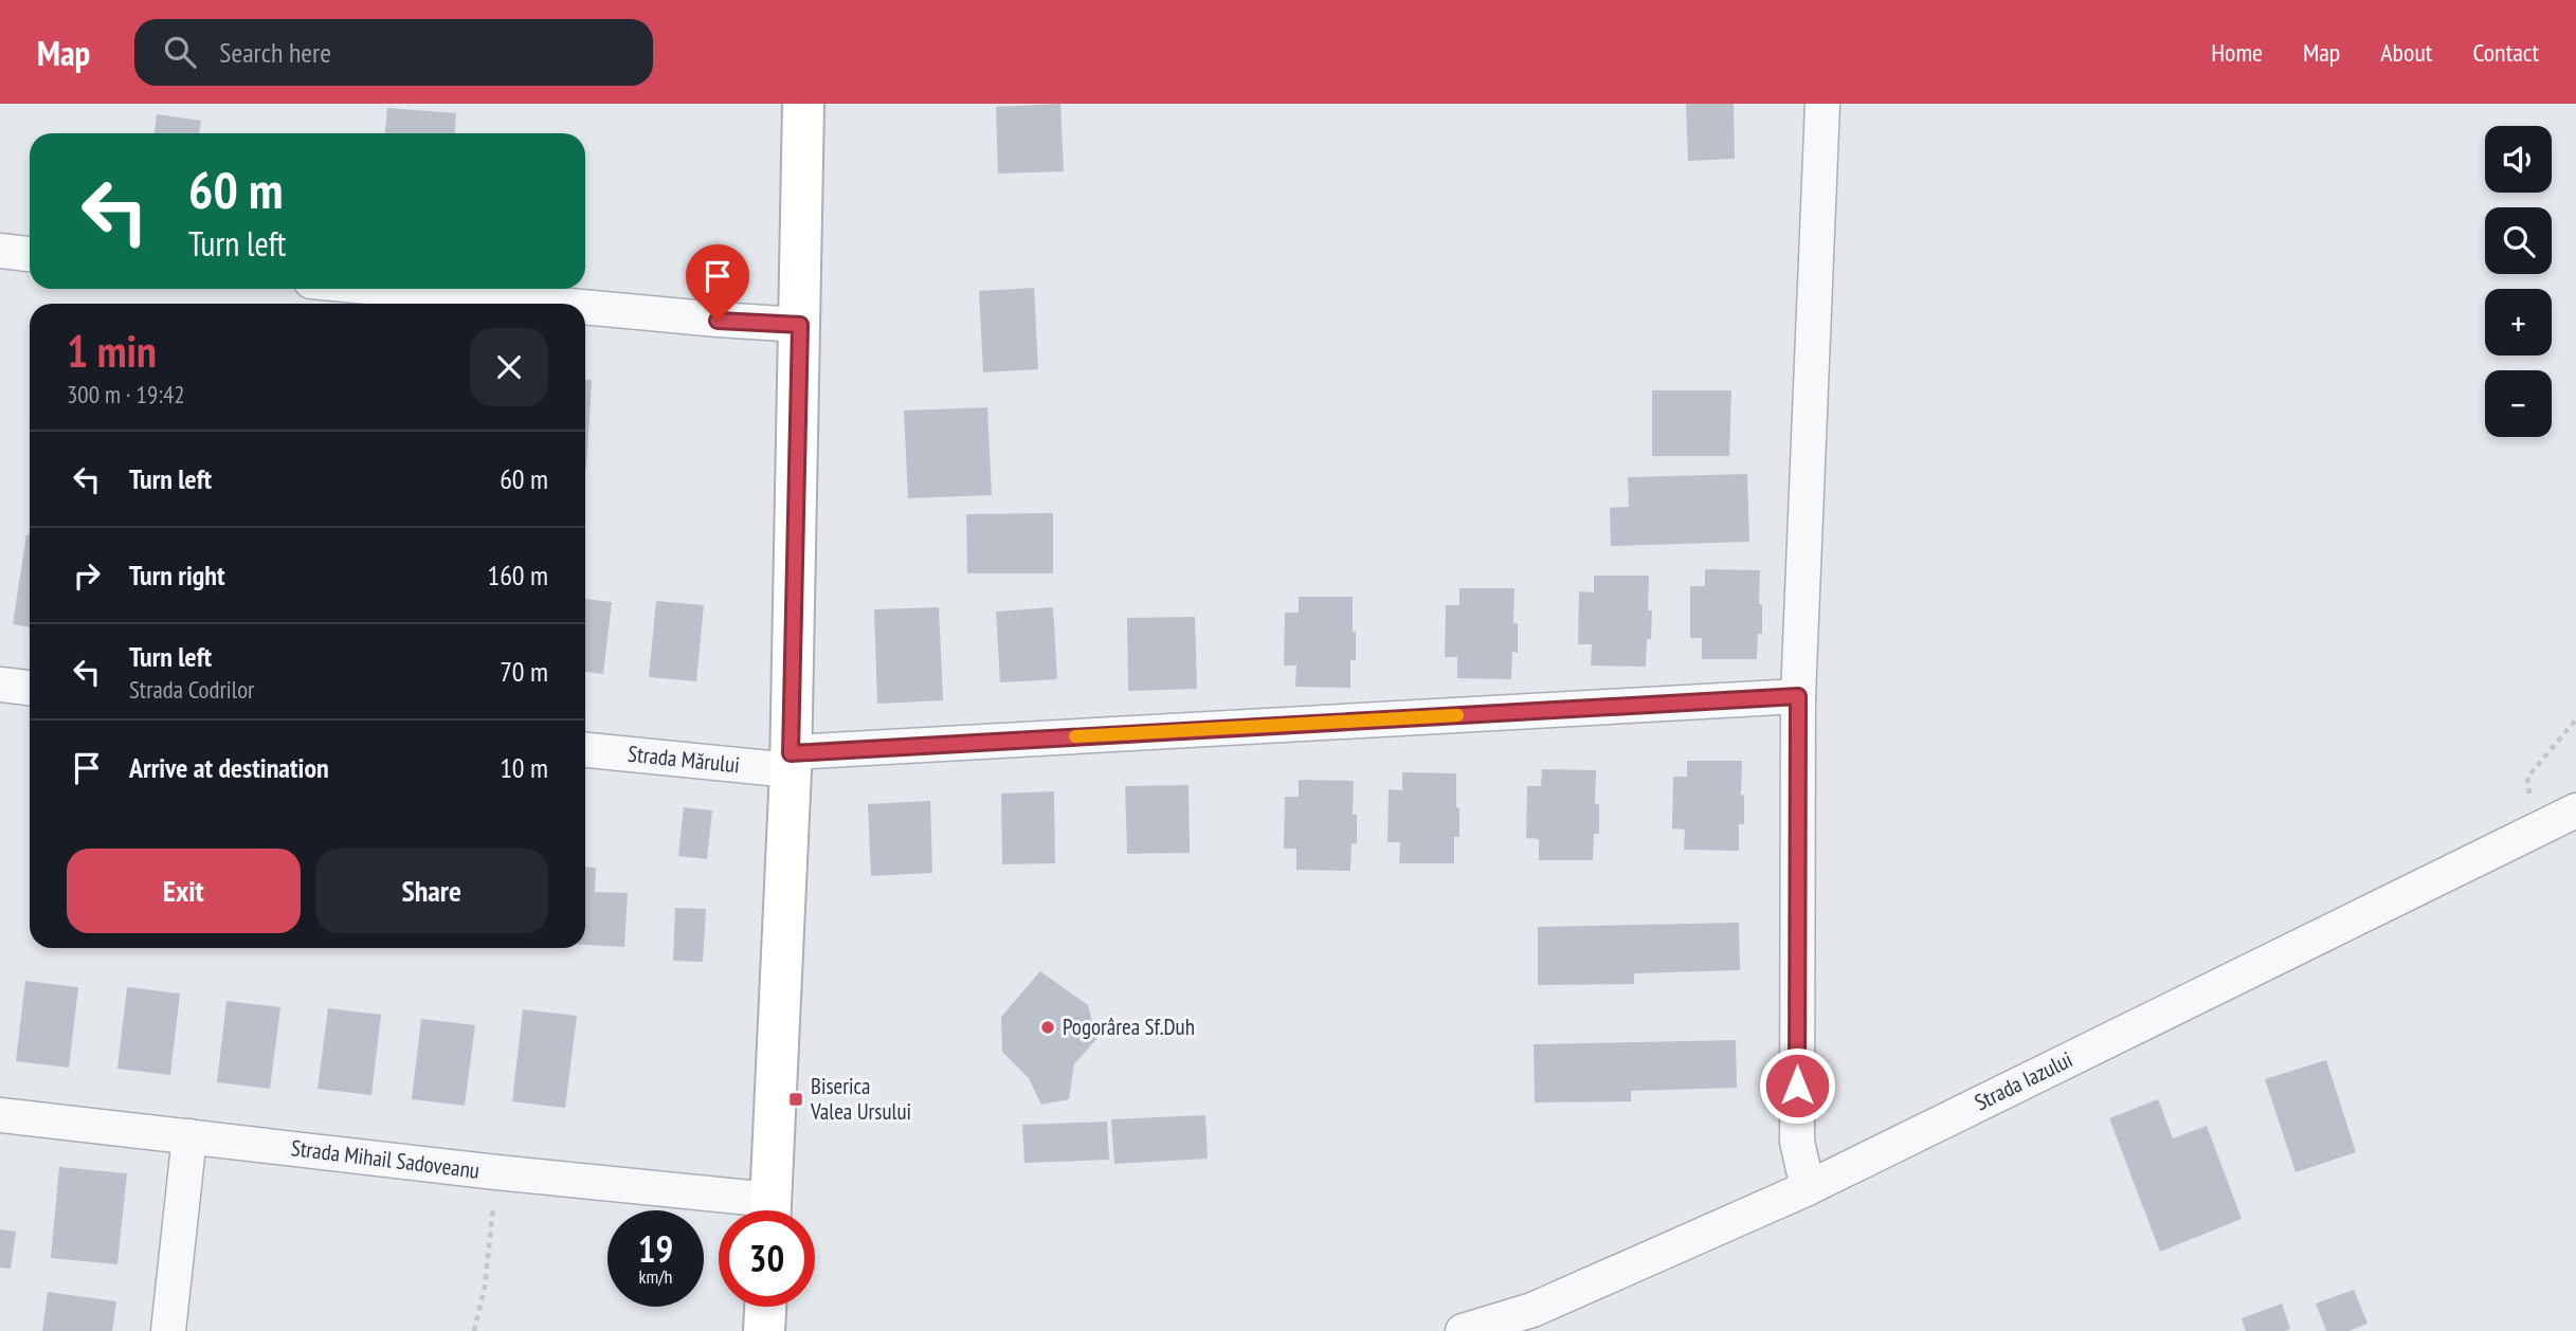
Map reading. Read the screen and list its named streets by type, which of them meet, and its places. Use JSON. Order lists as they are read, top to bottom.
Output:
{
  "streets": {
    "street": ["Strada Mărului", "Strada Iazului", "Strada Mihail Sadoveanu"]
  },
  "places": {
    "other": ["Pogorârea Sf.Duh"],
    "transit": ["Biserica Valea Ursului"]
  },
  "page": {
    "header": "Map",
    "search": "Search here",
    "nav": [
      "Home",
      "Map",
      "About",
      "Contact"
    ],
    "map_buttons": ["+", "−"],
    "turn": ["60 m", "Turn left"],
    "heading": ["1 min", "300 m · 19:42"],
    "list": [
      {
        "name": "Turn left",
        "value": "60 m"
      },
      {
        "name": "Turn right",
        "value": "160 m"
      },
      {
        "name": "Turn left",
        "note": "Strada Codrilor",
        "value": "70 m"
      },
      {
        "name": "Arrive at destination",
        "value": "10 m"
      }
    ],
    "buttons": ["Exit", "Share"],
    "speed": "19 km/h",
    "limit": "30"
  }
}
